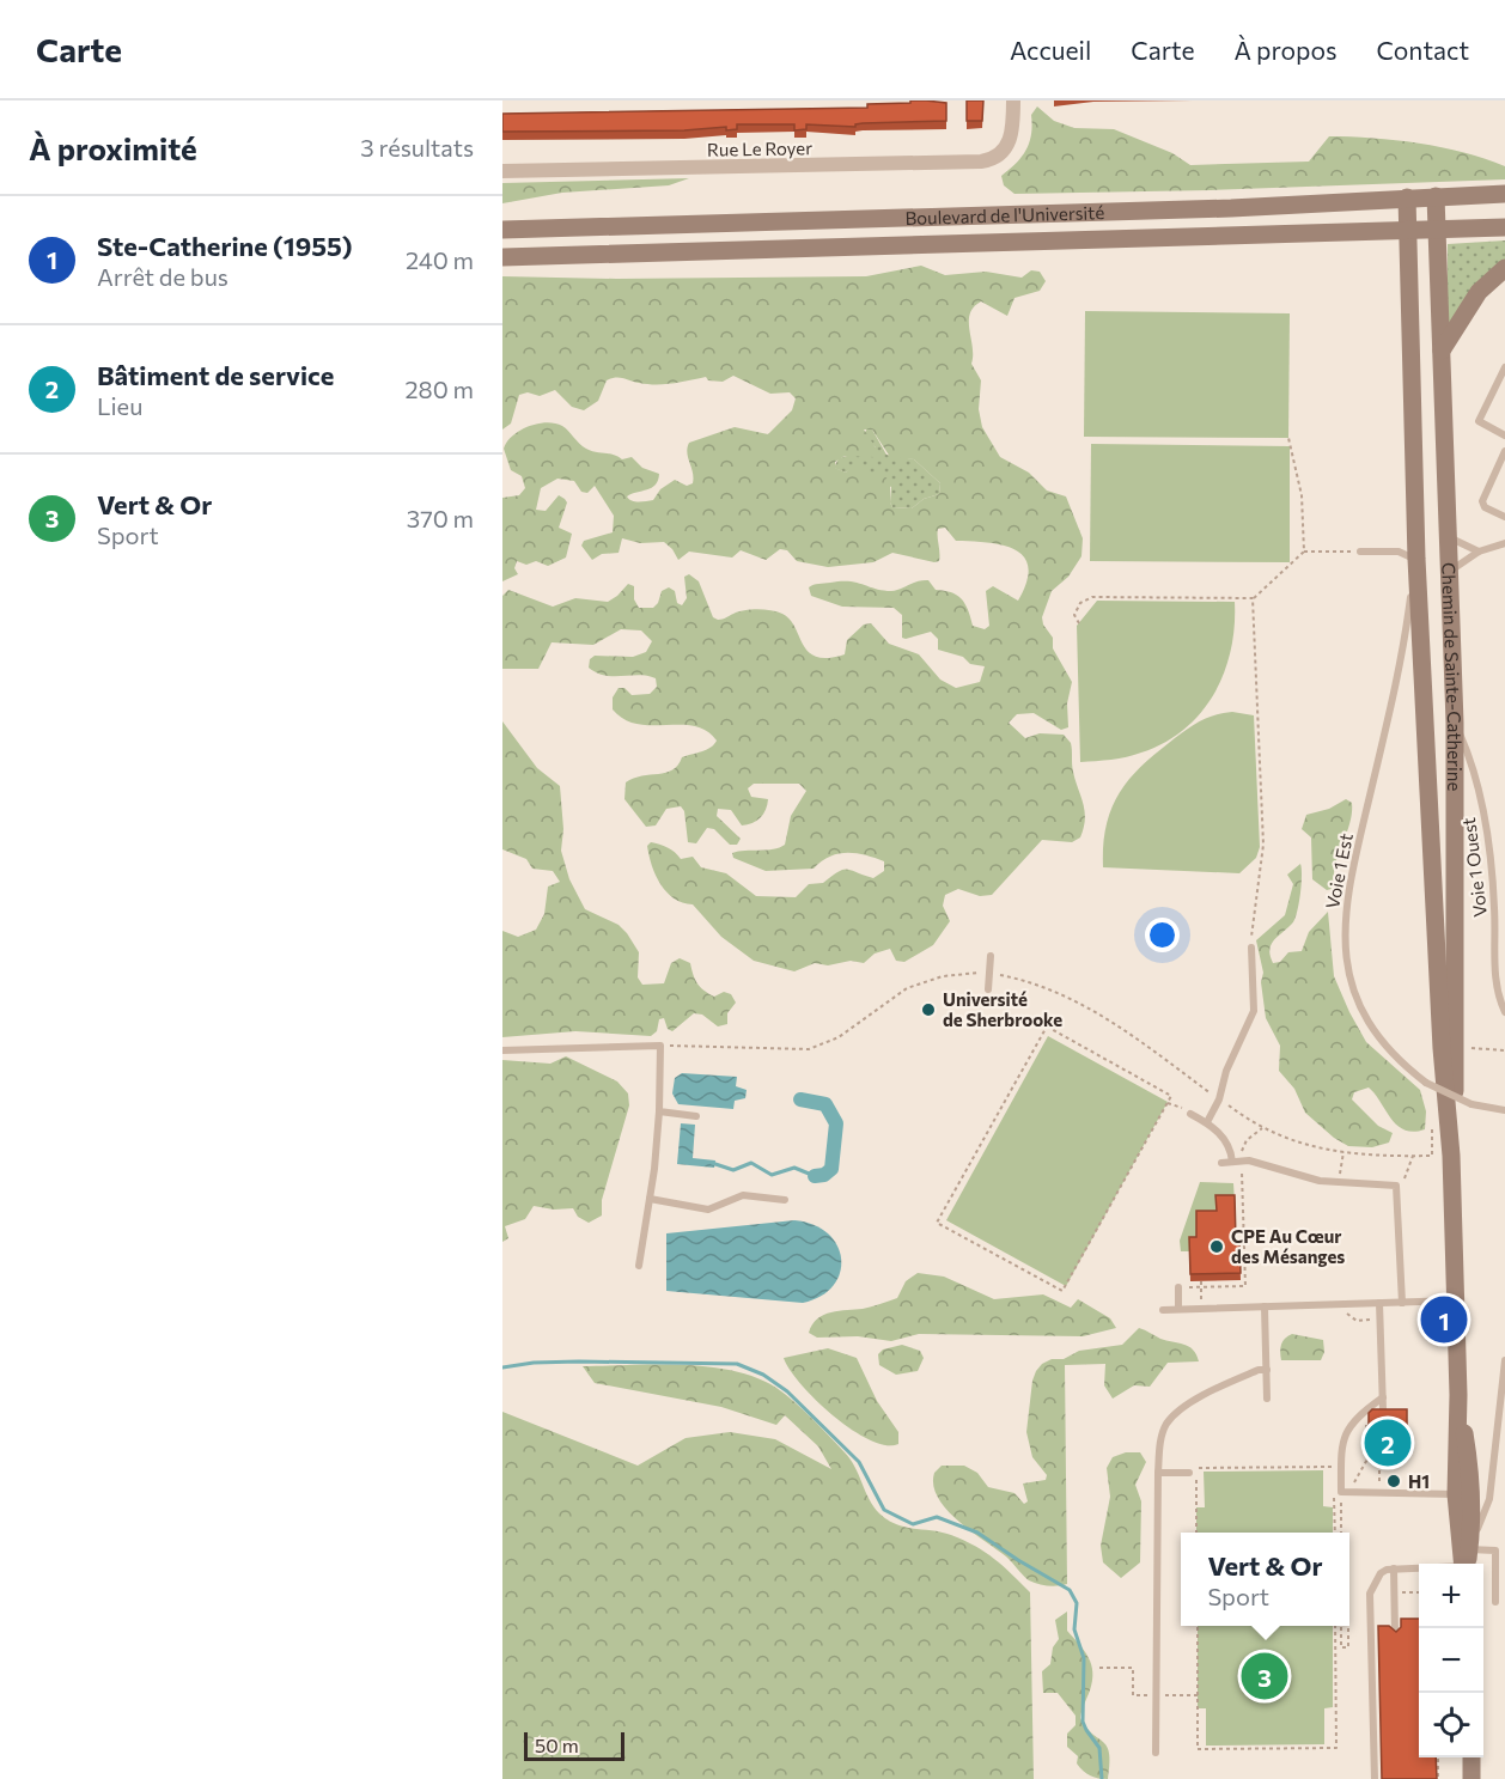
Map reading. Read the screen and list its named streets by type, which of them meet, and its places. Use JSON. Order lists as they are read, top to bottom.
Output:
{
  "streets": {
    "main road": ["Boulevard de l'Université", "Chemin de Sainte-Catherine"],
    "street": ["Rue Le Royer"],
    "lane": ["Voie 1 Ouest", "Voie 1 Est"]
  },
  "crossings": [
    ["Boulevard de l'Université", "Chemin de Sainte-Catherine"],
    ["Chemin de Sainte-Catherine", "Voie 1 Ouest"],
    ["Chemin de Sainte-Catherine", "Voie 1 Est"]
  ],
  "places": ["Université de Sherbrooke", "CPE Au Cœur des Mésanges", "H1"],
  "scale_bar": "50 m",
  "page": {
    "header": "Carte",
    "nav": [
      "Accueil",
      "Carte",
      "À propos",
      "Contact"
    ],
    "heading": ["À proximité", "3 résultats"],
    "list": [
      {
        "mark": "1",
        "name": "Ste-Catherine (1955)",
        "note": "Arrêt de bus",
        "value": "240 m"
      },
      {
        "mark": "2",
        "name": "Bâtiment de service",
        "note": "Lieu",
        "value": "280 m"
      },
      {
        "mark": "3",
        "name": "Vert & Or",
        "note": "Sport",
        "value": "370 m"
      }
    ],
    "pins": ["1", "2", "3"],
    "popup": ["Vert & Or", "Sport"],
    "map_buttons": ["+", "−"],
    "scale": "50 m"
  }
}
